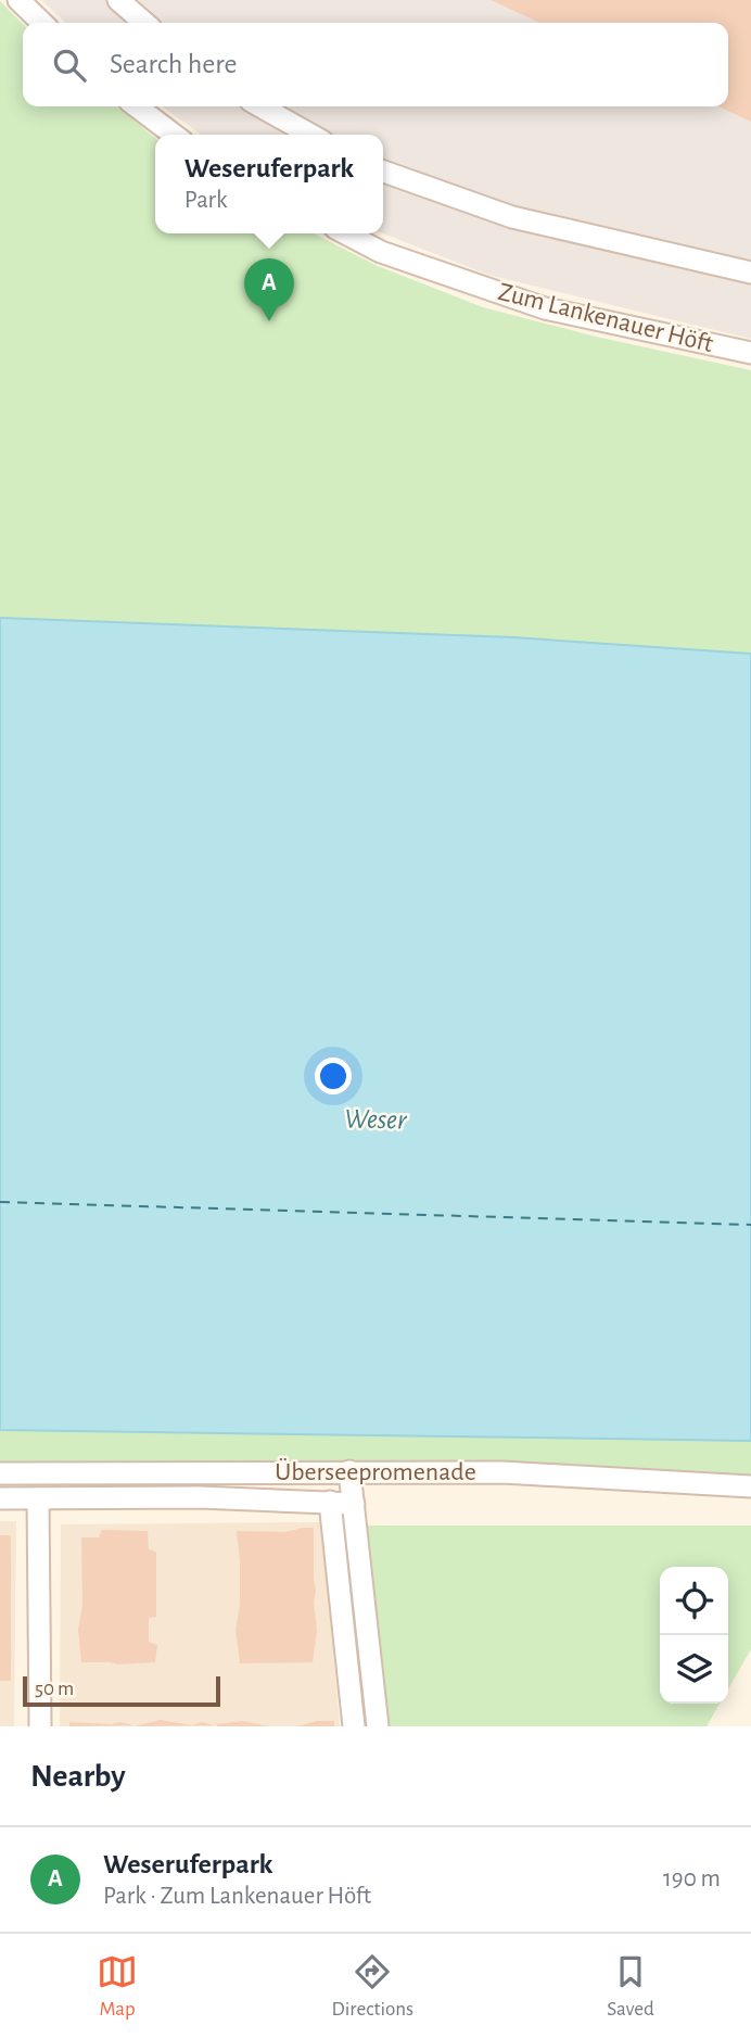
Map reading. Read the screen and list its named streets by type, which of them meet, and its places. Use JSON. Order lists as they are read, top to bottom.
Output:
{
  "streets": {
    "street": ["Zum Lankenauer Höft", "Überseepromenade"]
  },
  "water": ["Weser"],
  "scale_bar": "50 m",
  "page": {
    "search": "Search here",
    "popup": ["Weseruferpark", "Park"],
    "pins": "A",
    "scale": "50 m",
    "heading": "Nearby",
    "list": [
      {
        "mark": "A",
        "name": "Weseruferpark",
        "note": "Park · Zum Lankenauer Höft",
        "value": "190 m"
      }
    ],
    "nav": ["Map", "Directions", "Saved"]
  }
}
